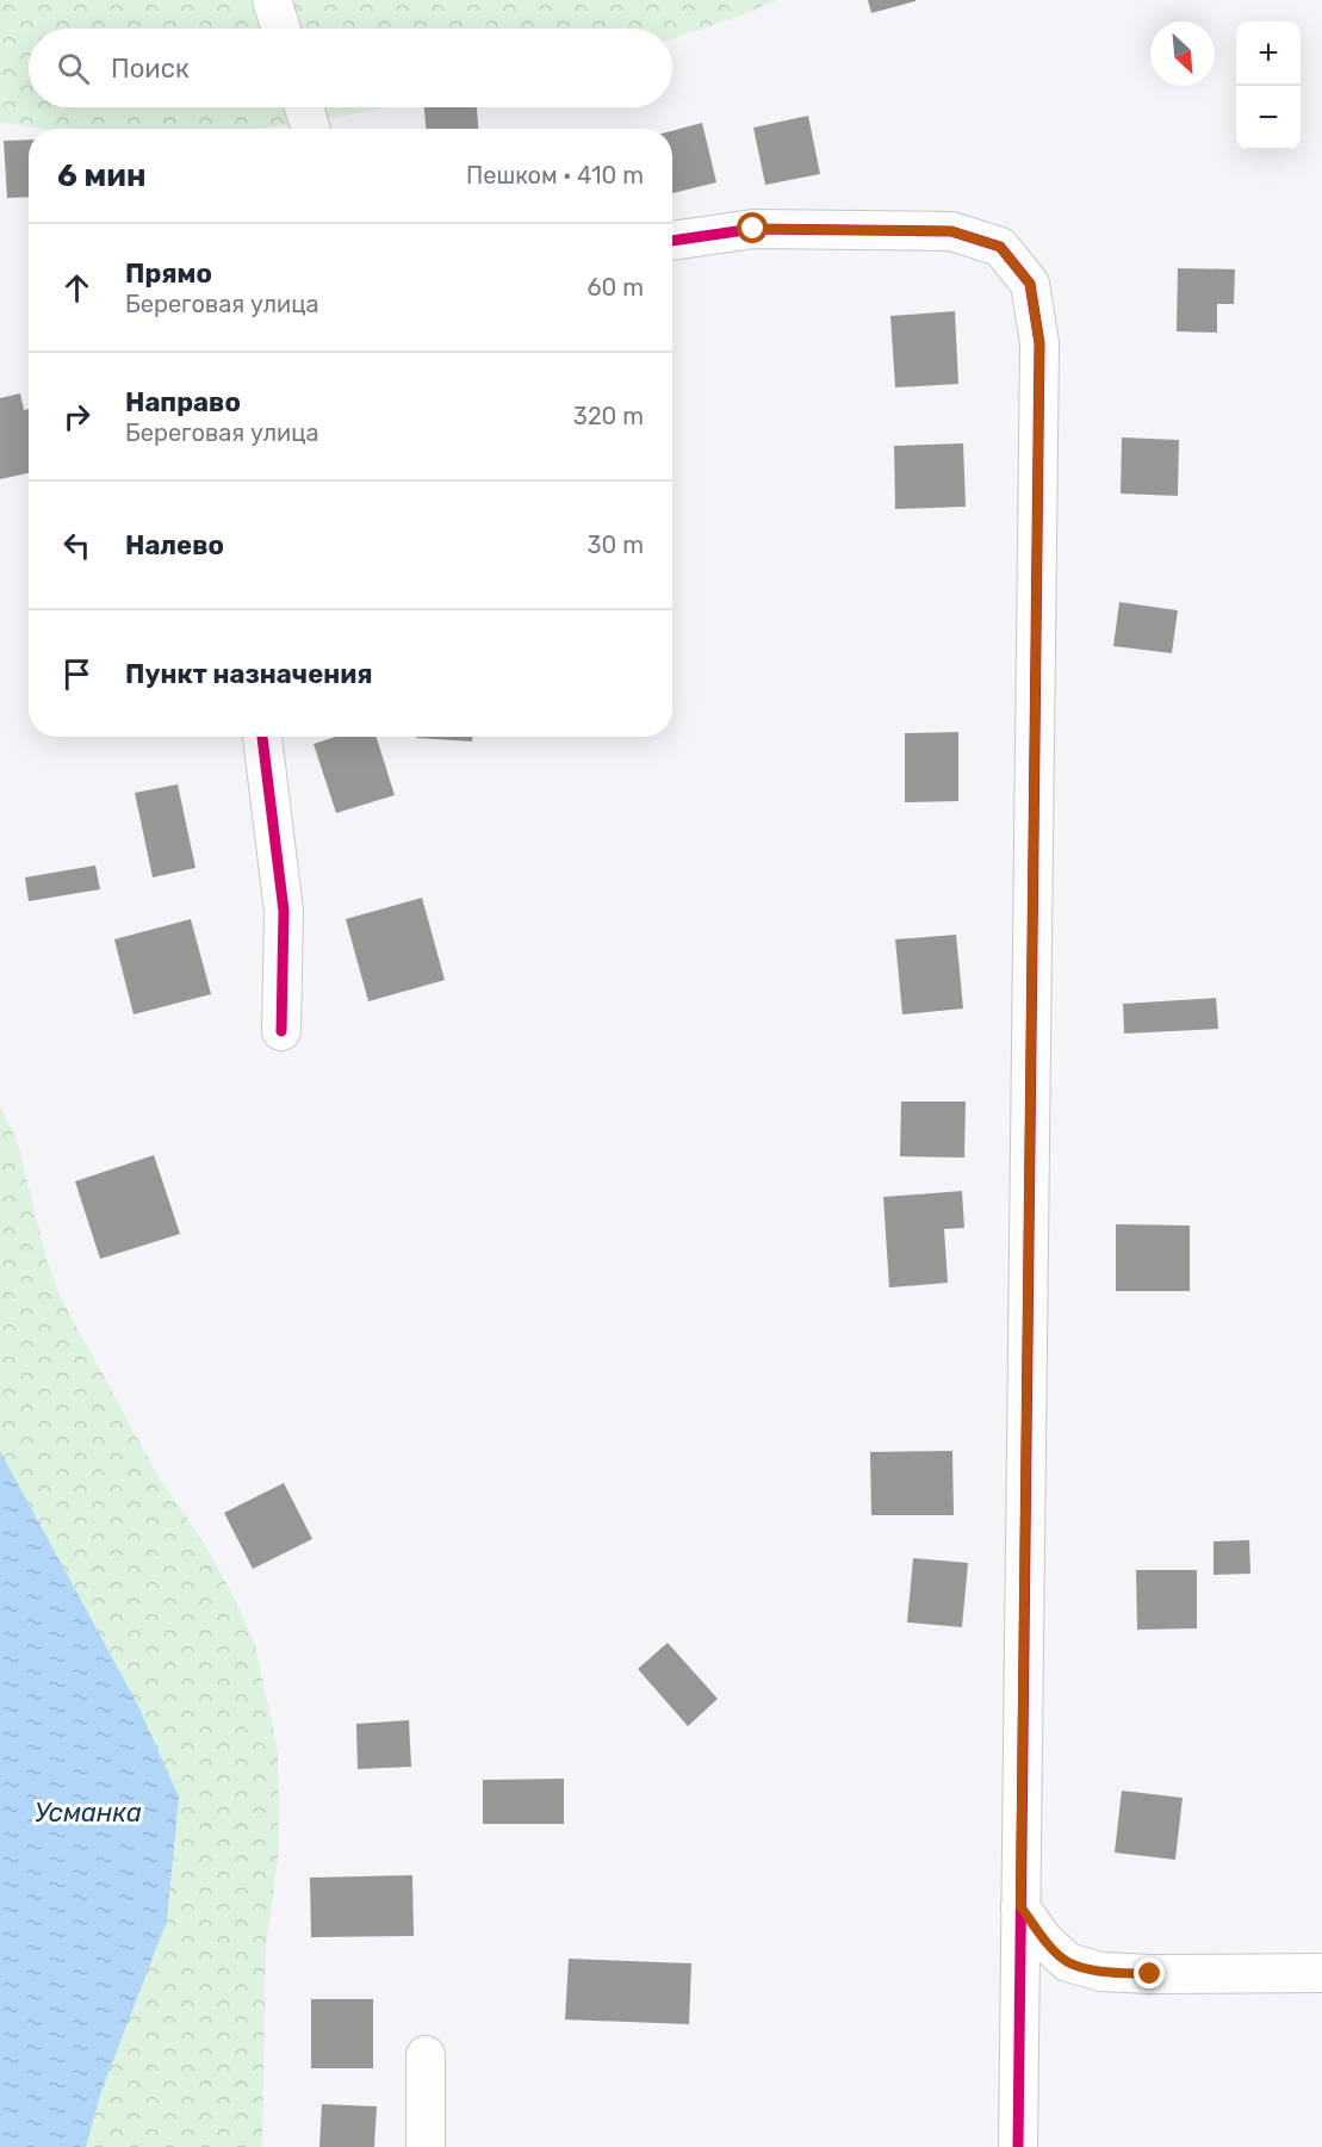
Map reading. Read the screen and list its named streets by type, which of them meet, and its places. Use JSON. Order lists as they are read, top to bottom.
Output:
{
  "water": ["Усманка"],
  "north": "bottom right",
  "page": {
    "map_buttons": ["+", "−"],
    "search": "Поиск",
    "heading": ["6 мин", "Пешком · 410 m"],
    "list": [
      ["Прямо", "Береговая улица", "60 m"],
      ["Направо", "Береговая улица", "320 m"],
      ["Налево", "30 m"],
      "Пункт назначения"
    ]
  }
}
